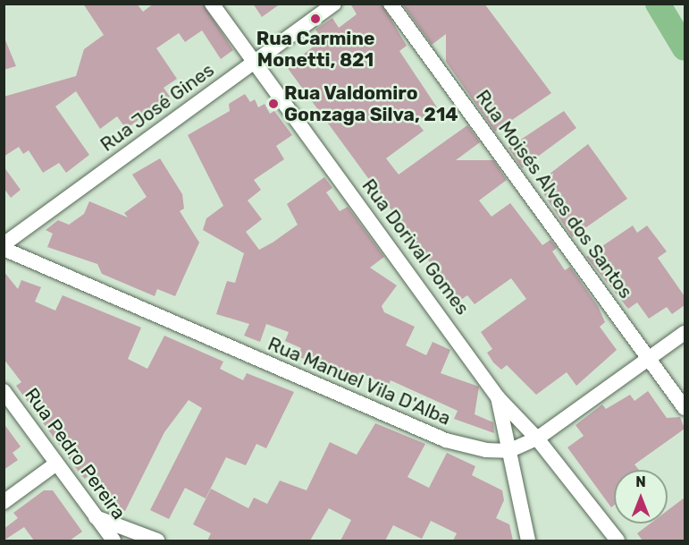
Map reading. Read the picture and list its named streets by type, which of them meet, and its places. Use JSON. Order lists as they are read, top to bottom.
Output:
{
  "streets": {
    "street": [
      "Rua José Gines",
      "Rua Moisés Alves dos Santos",
      "Rua Dorival Gomes",
      "Rua Manuel Vila D'Alba",
      "Rua Pedro Pereira"
    ]
  },
  "crossings": [
    ["Rua José Gines", "Rua Dorival Gomes"],
    ["Rua Dorival Gomes", "Rua Manuel Vila D'Alba"]
  ],
  "places": ["Rua Carmine Monetti, 821", "Rua Valdomiro Gonzaga Silva, 214"],
  "north": "top"
}
